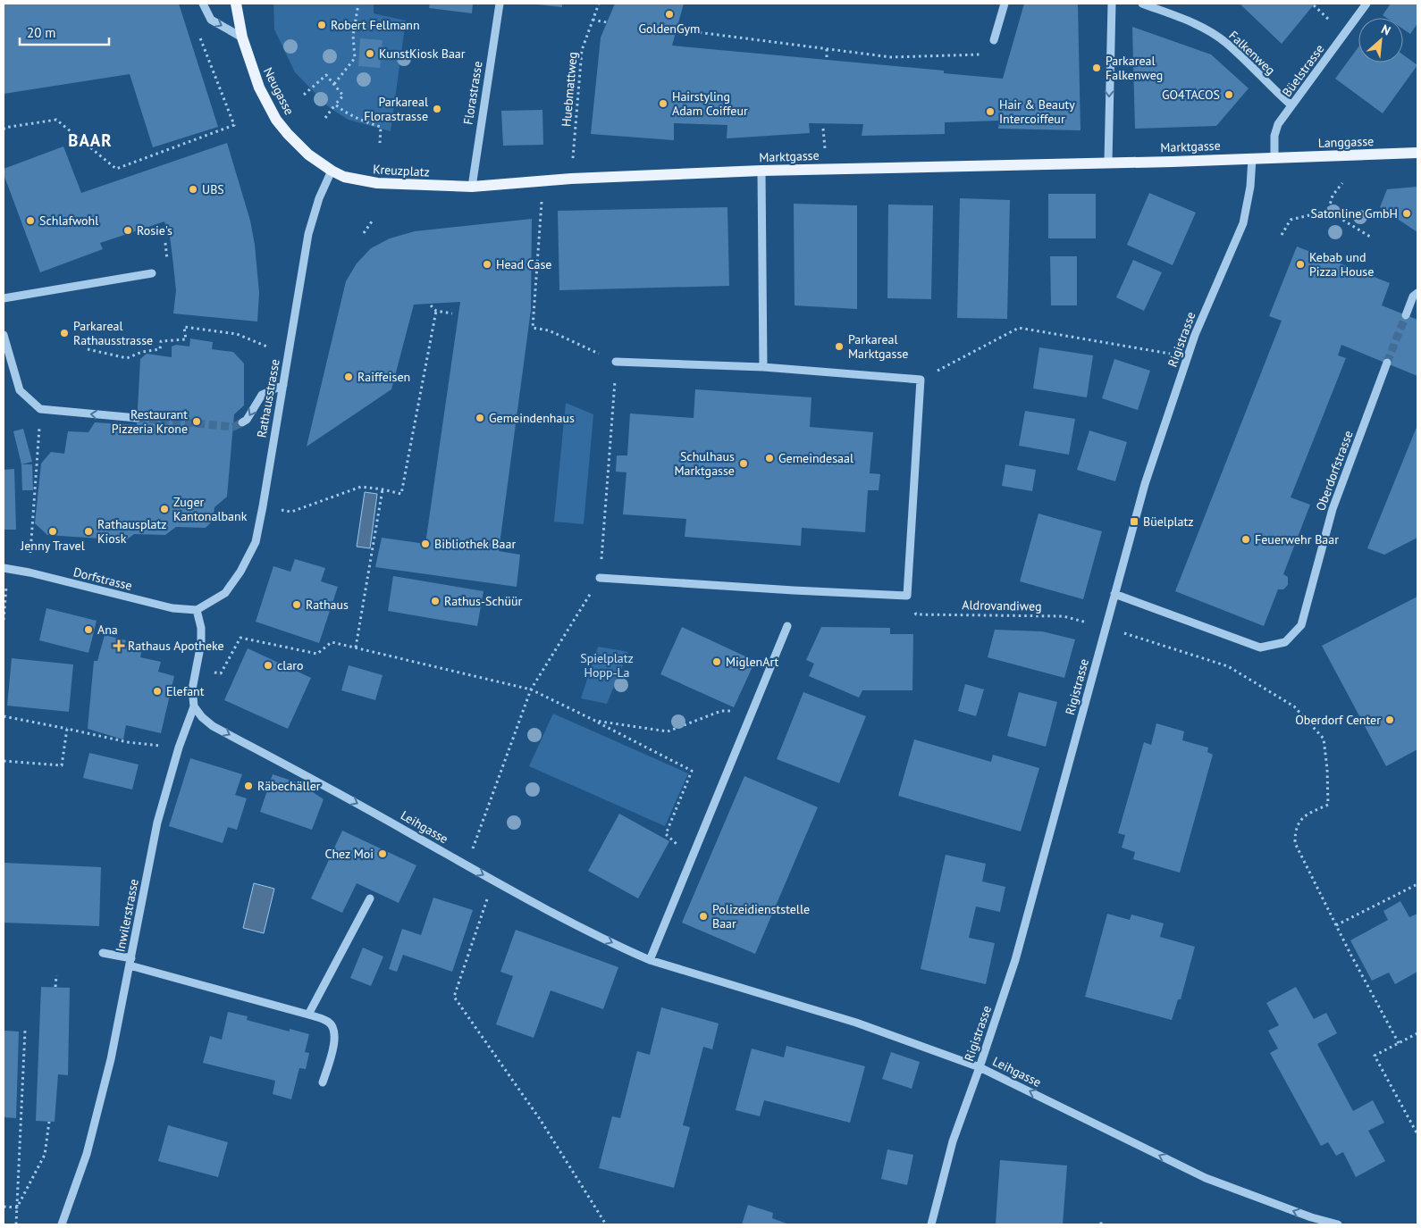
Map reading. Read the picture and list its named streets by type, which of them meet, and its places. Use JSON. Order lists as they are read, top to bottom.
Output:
{
  "streets": {
    "main road": [
      "Neugasse",
      "Langgasse",
      "Marktgasse",
      "Kreuzplatz"
    ],
    "street": [
      "Falkenweg",
      "Büelstrasse",
      "Florastrasse",
      "Rigistrasse",
      "Rathausstrasse",
      "Oberdorfstrasse",
      "Dorfstrasse",
      "Leihgasse",
      "Inwilerstrasse"
    ],
    "path": ["Huebmattweg", "Aldrovandiweg"]
  },
  "crossings": [
    ["Falkenweg", "Büelstrasse"],
    ["Büelstrasse", "Langgasse"],
    ["Büelstrasse", "Marktgasse"],
    ["Huebmattweg", "Marktgasse"],
    ["Neugasse", "Kreuzplatz"],
    ["Neugasse", "Rathausstrasse"],
    ["Florastrasse", "Marktgasse"],
    ["Florastrasse", "Kreuzplatz"],
    ["Langgasse", "Marktgasse"],
    ["Marktgasse", "Kreuzplatz"],
    ["Marktgasse", "Rigistrasse"],
    ["Kreuzplatz", "Rathausstrasse"],
    ["Rigistrasse", "Oberdorfstrasse"],
    ["Rigistrasse", "Aldrovandiweg"],
    ["Rigistrasse", "Leihgasse"],
    ["Rathausstrasse", "Dorfstrasse"],
    ["Rathausstrasse", "Inwilerstrasse"],
    ["Dorfstrasse", "Inwilerstrasse"],
    ["Leihgasse", "Inwilerstrasse"]
  ],
  "districts": ["BAAR"],
  "parks": ["Spielplatz Hopp-La"],
  "places": {
    "other": [
      "GoldenGym",
      "Robert Fellmann",
      "KunstKiosk Baar",
      "Parkareal Falkenweg",
      "GO4TACOS",
      "Hairstyling Adam Coiffeur",
      "Parkareal Florastrasse",
      "Hair & Beauty Intercoiffeur",
      "UBS",
      "Satonline GmbH",
      "Schlafwohl",
      "Rosie's",
      "Head Case",
      "Kebab und Pizza House",
      "Parkareal Rathausstrasse",
      "Parkareal Marktgasse",
      "Raiffeisen",
      "Gemeindenhaus",
      "Restaurant Pizzeria Krone",
      "Gemeindesaal",
      "Schulhaus Marktgasse",
      "Zuger Kantonalbank",
      "Jenny Travel",
      "Rathausplatz Kiosk",
      "Feuerwehr Baar",
      "Bibliothek Baar",
      "Rathus-Schüür",
      "Rathaus",
      "Ana",
      "MiglenArt",
      "claro",
      "Elefant",
      "Oberdorf Center",
      "Räbechäller",
      "Chez Moi",
      "Polizeidienststelle Baar"
    ],
    "transit": ["Büelplatz"],
    "health": ["Rathaus Apotheke"]
  },
  "scale_bar": "20 m",
  "north": "top right"
}
